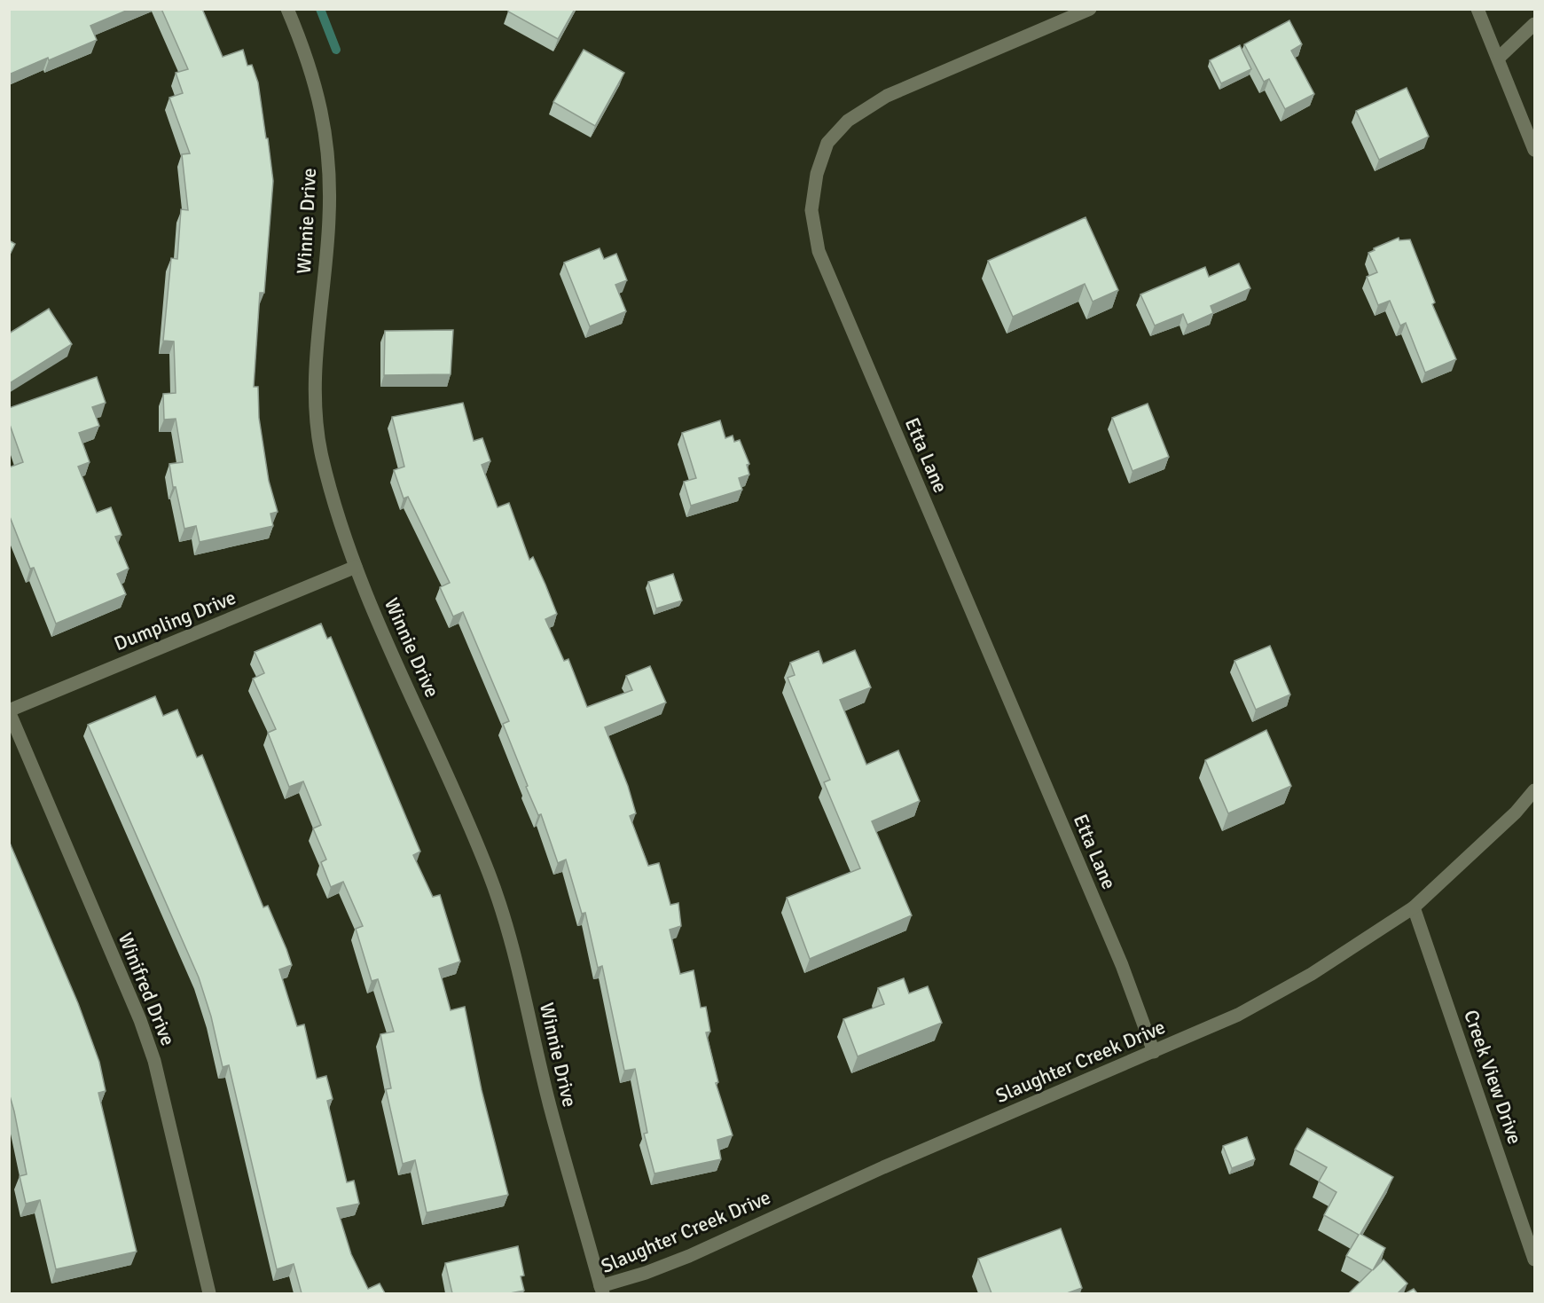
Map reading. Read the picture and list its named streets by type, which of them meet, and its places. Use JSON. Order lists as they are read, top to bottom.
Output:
{
  "streets": {
    "street": [
      "Winnie Drive",
      "Etta Lane",
      "Dumpling Drive",
      "Winifred Drive",
      "Slaughter Creek Drive",
      "Creek View Drive"
    ]
  },
  "crossings": [
    ["Winnie Drive", "Dumpling Drive"],
    ["Winnie Drive", "Slaughter Creek Drive"],
    ["Etta Lane", "Slaughter Creek Drive"],
    ["Dumpling Drive", "Winifred Drive"],
    ["Slaughter Creek Drive", "Creek View Drive"]
  ]
}
